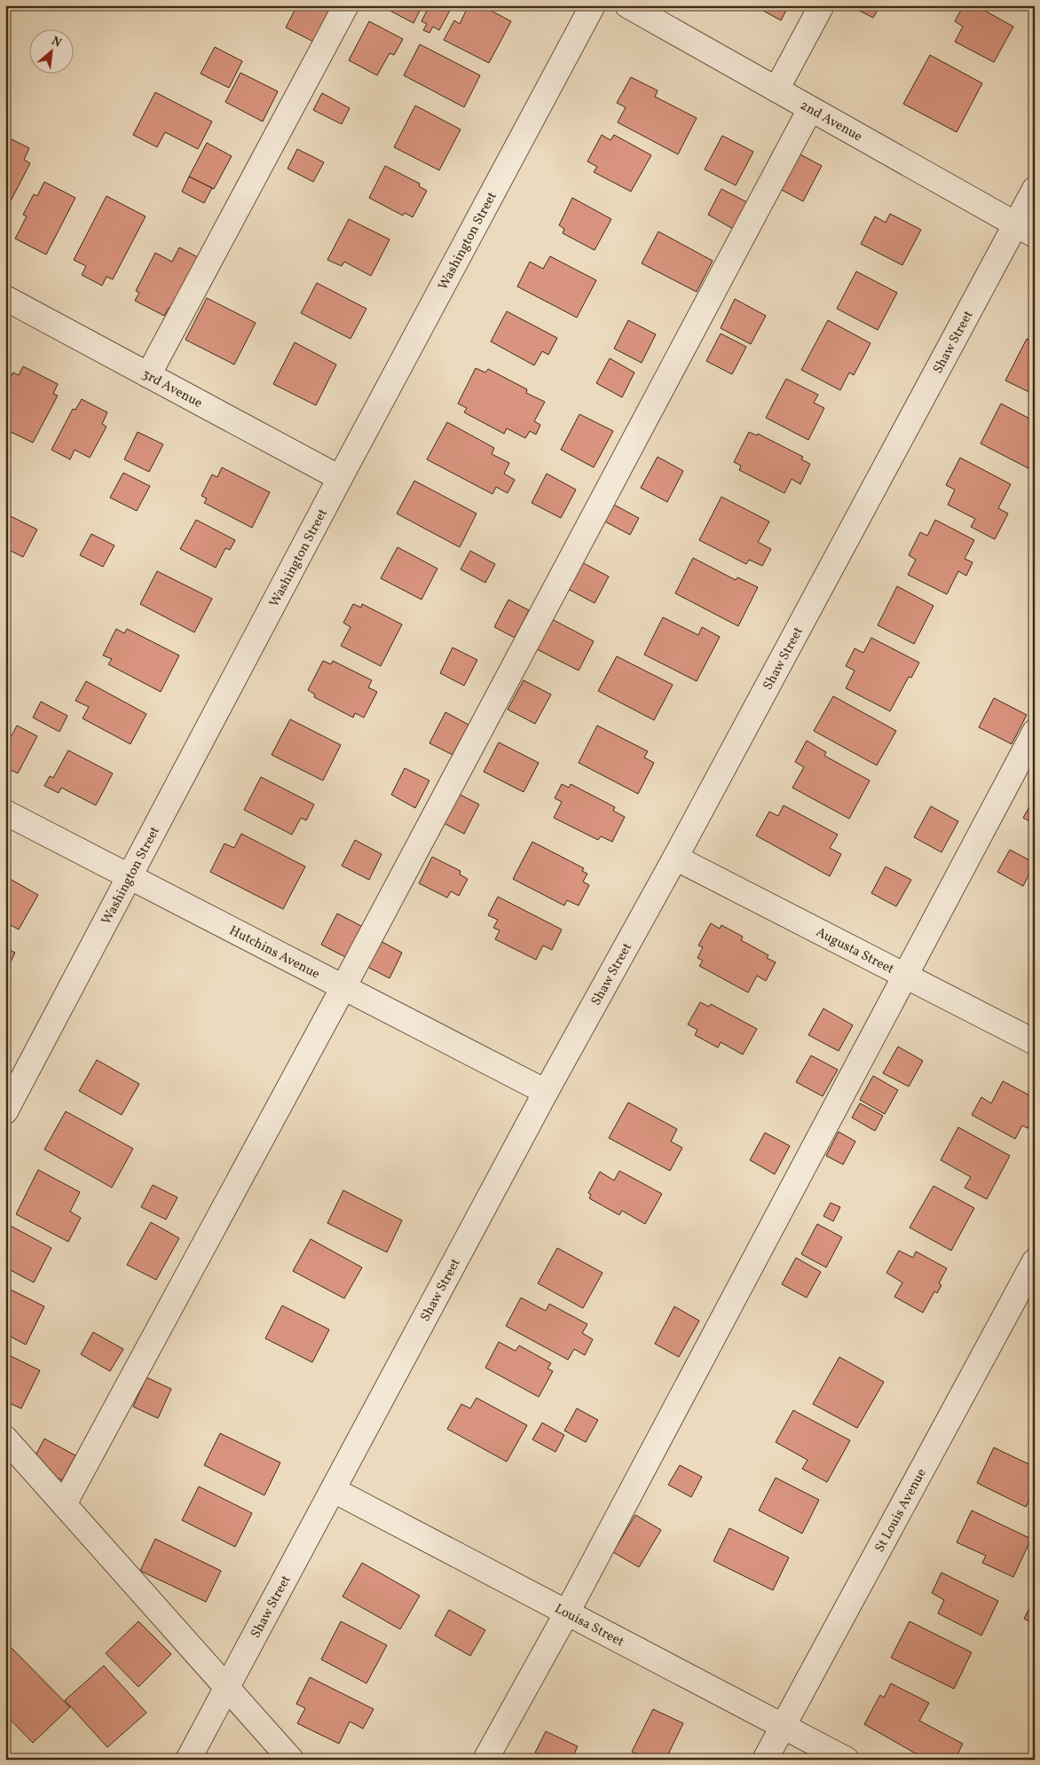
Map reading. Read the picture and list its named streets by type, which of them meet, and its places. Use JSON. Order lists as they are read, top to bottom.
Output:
{
  "streets": {
    "street": [
      "2nd Avenue",
      "Washington Street",
      "Shaw Street",
      "3rd Avenue",
      "Augusta Street",
      "Hutchins Avenue",
      "St Louis Avenue",
      "Louisa Street"
    ]
  },
  "crossings": [
    ["2nd Avenue", "Shaw Street"],
    ["Washington Street", "3rd Avenue"],
    ["Washington Street", "Hutchins Avenue"],
    ["Shaw Street", "Augusta Street"],
    ["Shaw Street", "Hutchins Avenue"],
    ["Shaw Street", "Louisa Street"],
    ["St Louis Avenue", "Louisa Street"]
  ],
  "north": "top right"
}
